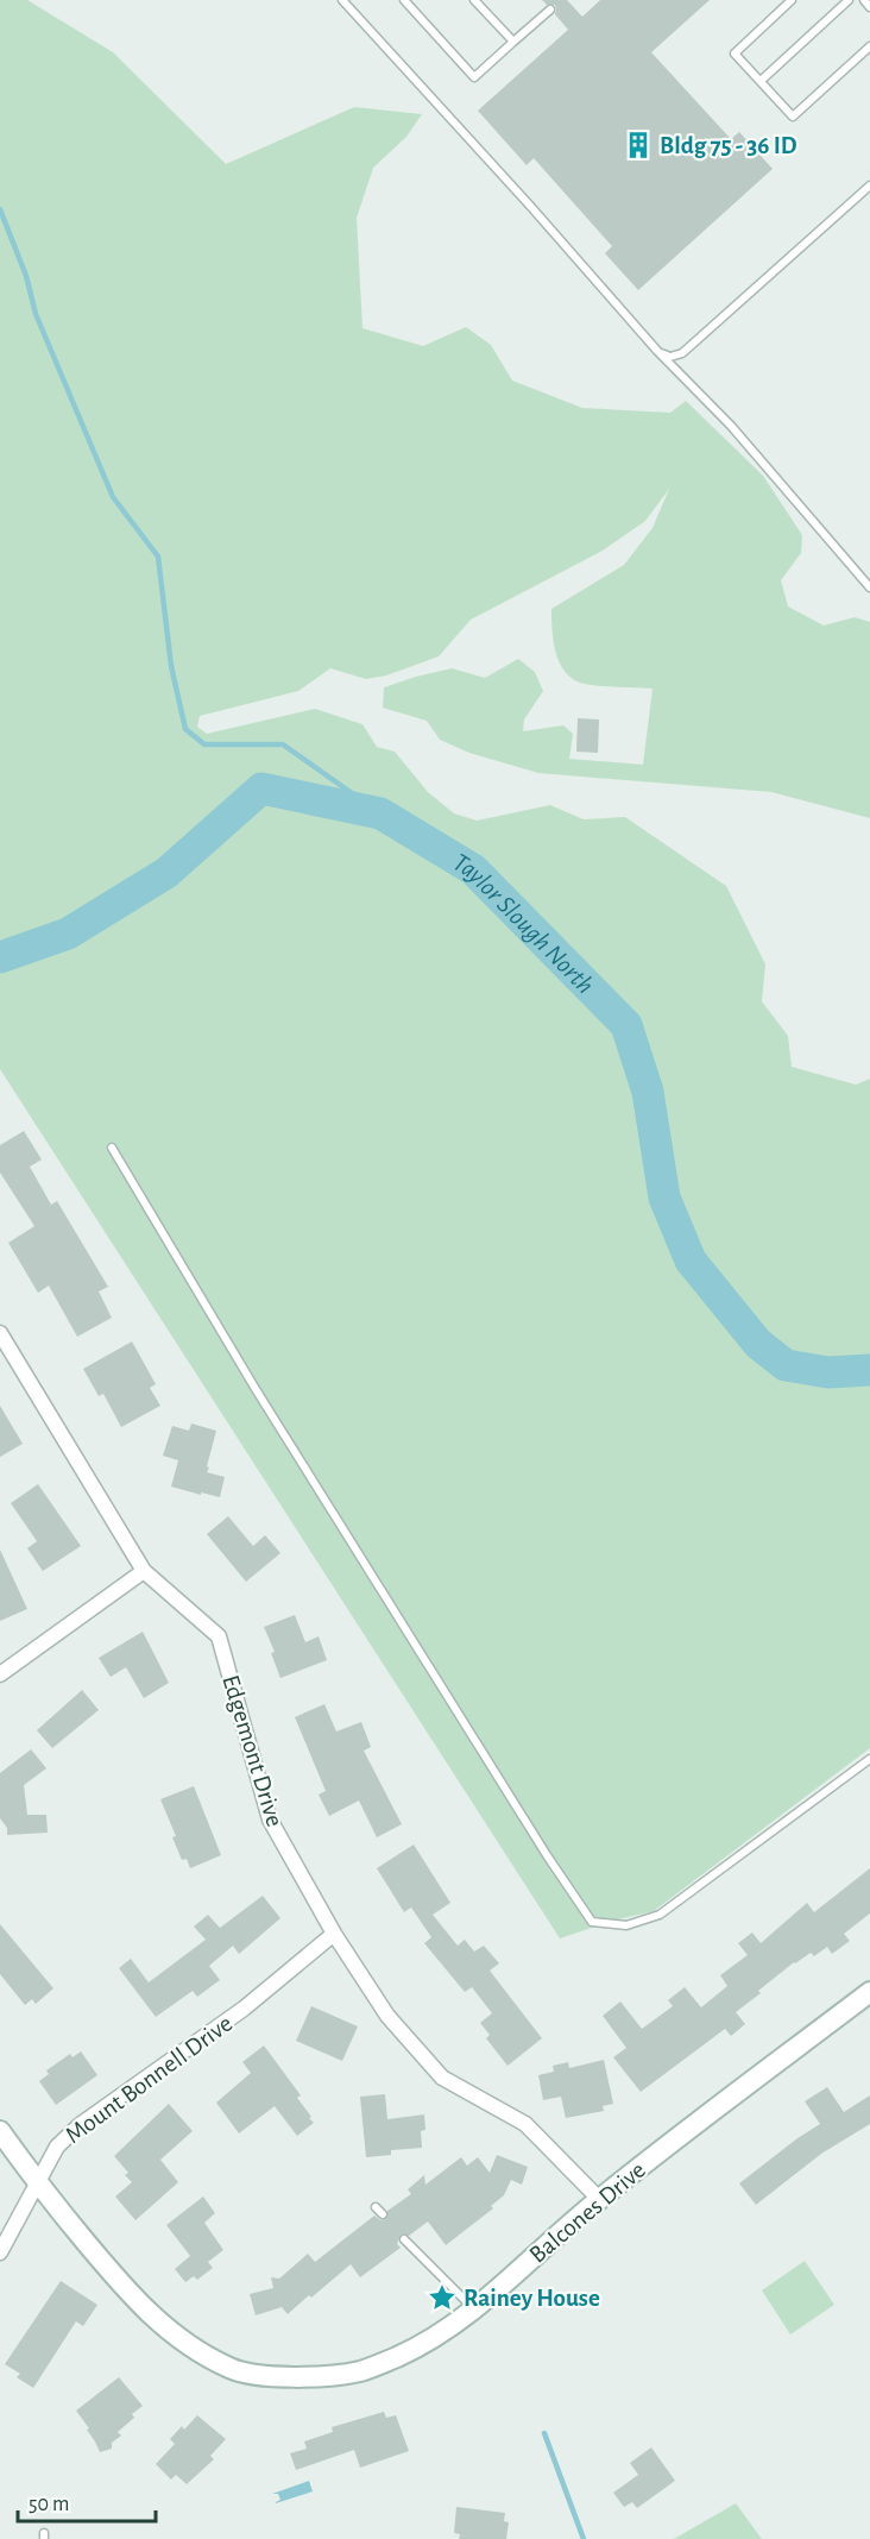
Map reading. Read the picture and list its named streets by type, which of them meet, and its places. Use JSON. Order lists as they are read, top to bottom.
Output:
{
  "streets": {
    "street": ["Edgemont Drive", "Mount Bonnell Drive", "Balcones Drive"]
  },
  "crossings": [
    ["Edgemont Drive", "Mount Bonnell Drive"],
    ["Edgemont Drive", "Balcones Drive"],
    ["Mount Bonnell Drive", "Balcones Drive"]
  ],
  "water": ["Taylor Slough North"],
  "places": {
    "building": ["Bldg 75 - 36 ID"],
    "place": ["Rainey House"]
  },
  "scale_bar": "50 m"
}
